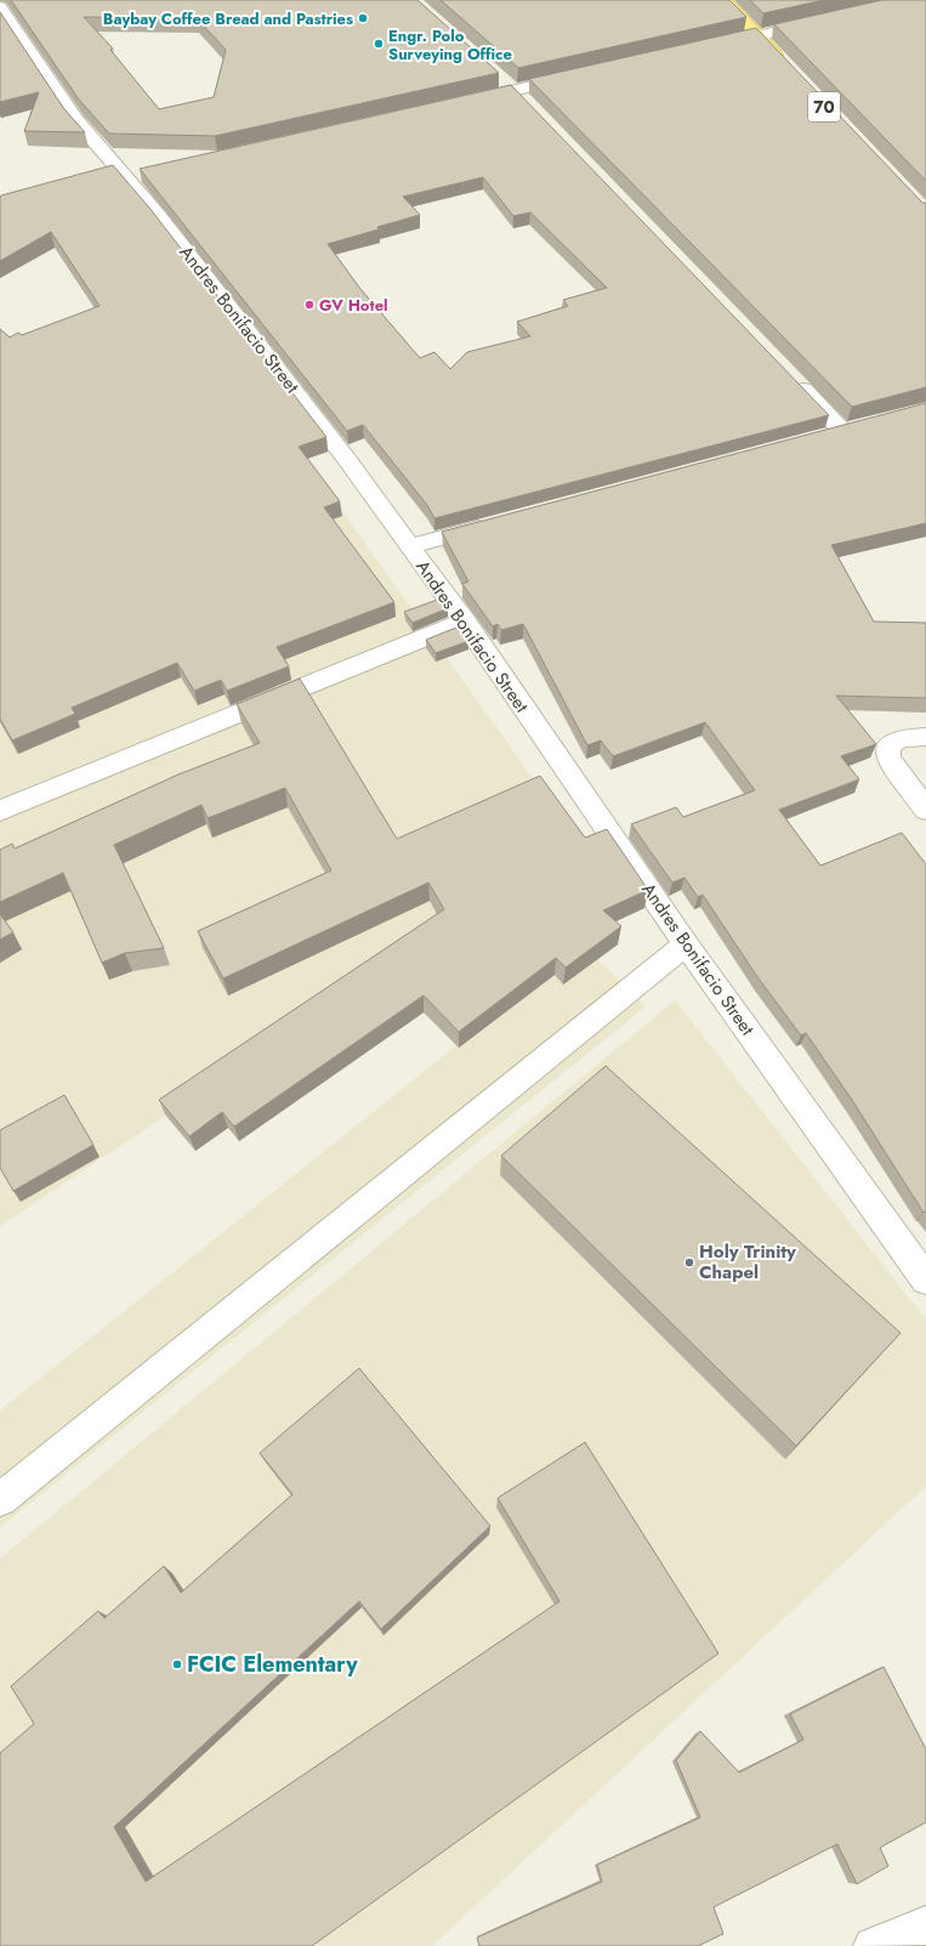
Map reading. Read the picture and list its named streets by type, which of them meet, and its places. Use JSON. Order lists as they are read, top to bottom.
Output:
{
  "streets": {
    "street": ["Andres Bonifacio Street"]
  },
  "places": [
    "Baybay Coffee Bread and Pastries",
    "Engr. Polo Surveying Office",
    "GV Hotel",
    "Holy Trinity Chapel",
    "FCIC Elementary"
  ]
}
